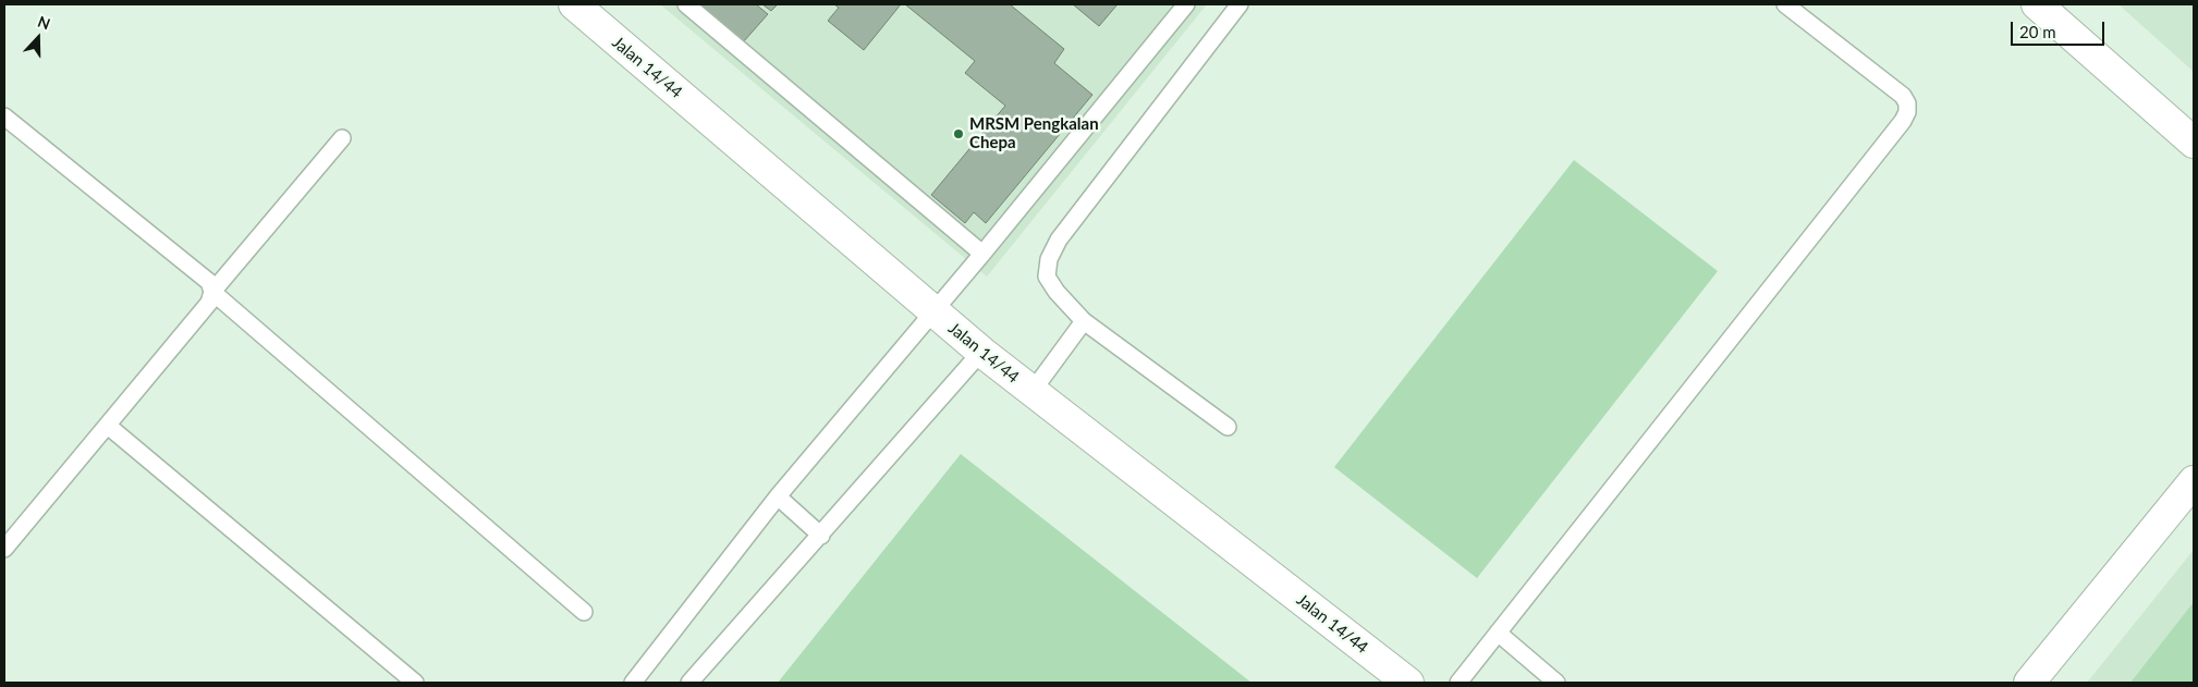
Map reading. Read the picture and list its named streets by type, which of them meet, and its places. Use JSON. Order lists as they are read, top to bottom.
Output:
{
  "streets": {
    "street": ["Jalan 14/44"]
  },
  "places": ["MRSM Pengkalan Chepa"],
  "scale_bar": "20 m",
  "north": "top"
}
